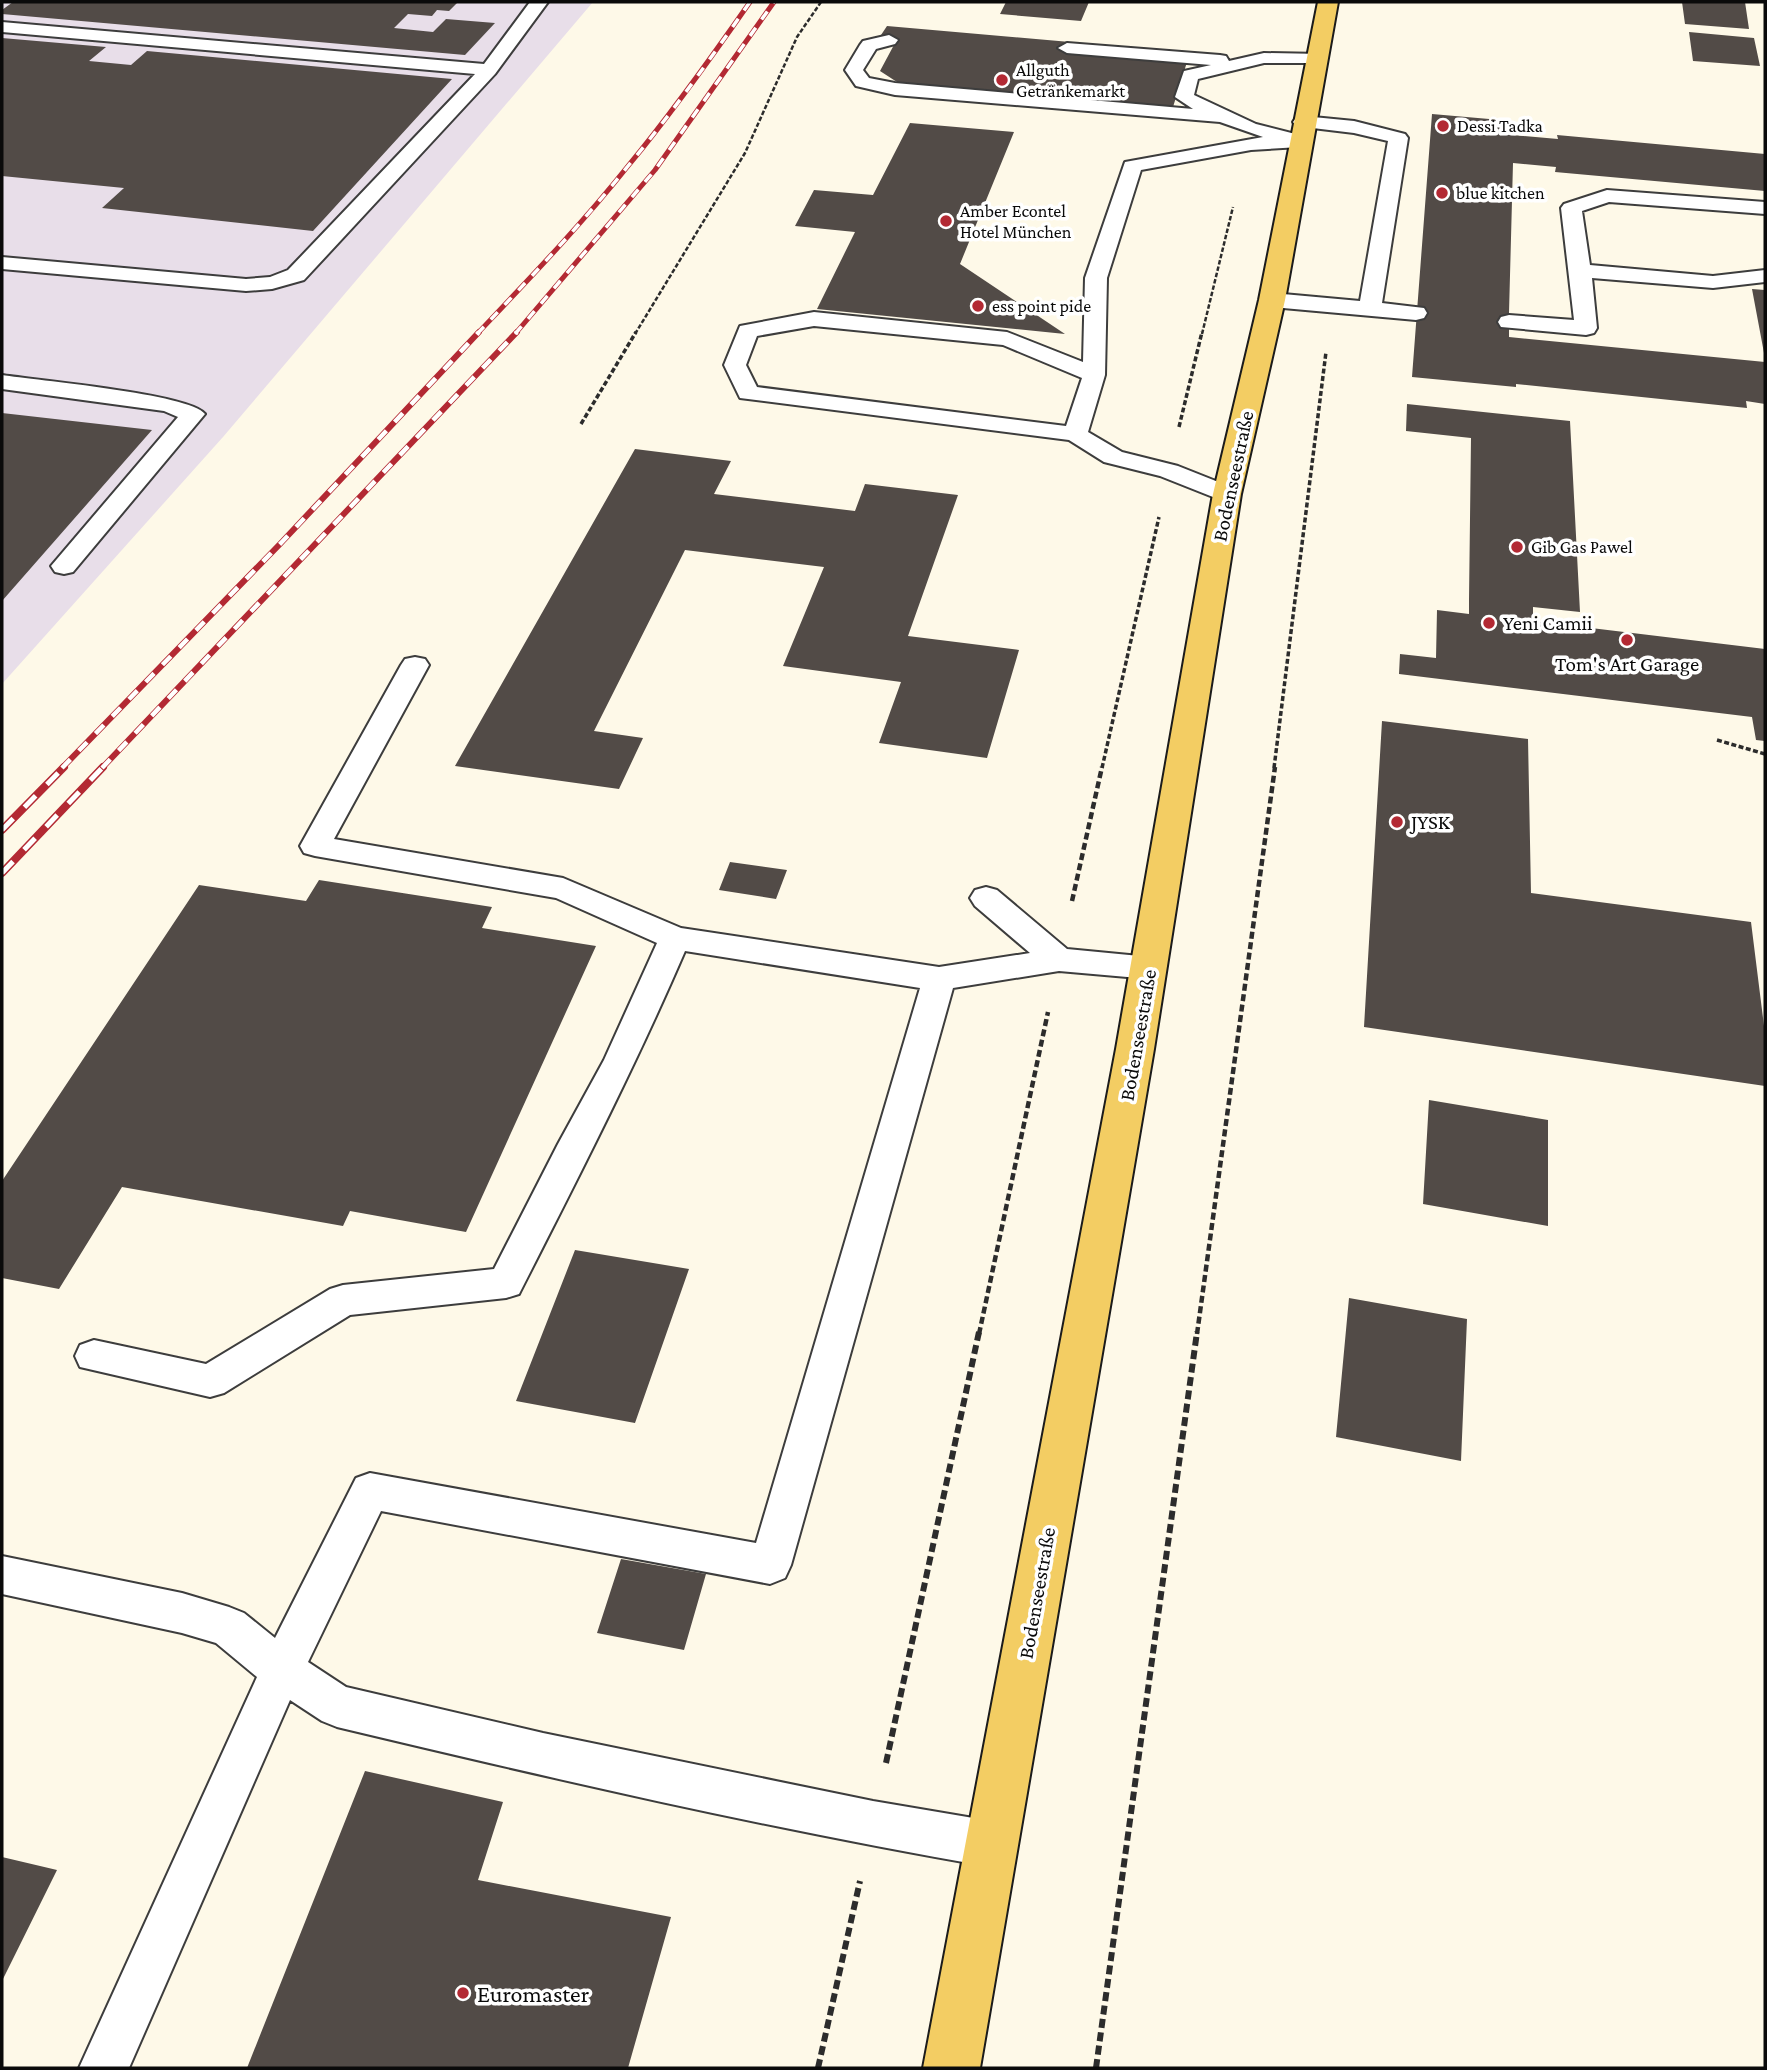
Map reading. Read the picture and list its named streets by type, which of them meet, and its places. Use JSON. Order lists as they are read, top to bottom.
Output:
{
  "streets": {
    "main road": ["Bodenseestraße"]
  },
  "places": [
    "Allguth Getränkemarkt",
    "Dessi Tadka",
    "blue kitchen",
    "Amber Econtel Hotel München",
    "ess point pide",
    "Gib Gas Pawel",
    "Yeni Camii",
    "Tom's Art Garage",
    "JYSK",
    "Euromaster"
  ]
}
